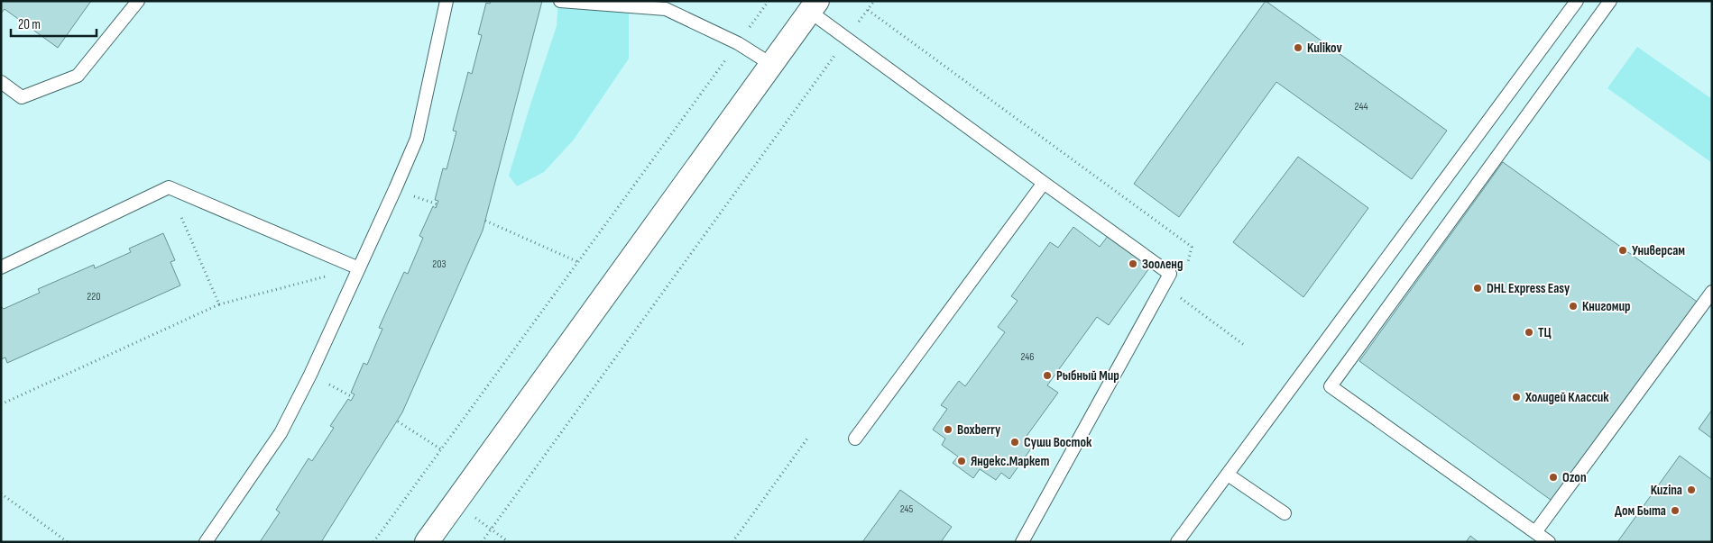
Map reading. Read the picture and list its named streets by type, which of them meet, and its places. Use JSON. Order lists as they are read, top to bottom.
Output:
{
  "places": [
    "Kulikov",
    "Универсам",
    "Зооленд",
    "DHL Express Easy",
    "Книгомир",
    "ТЦ",
    "Рыбный Мир",
    "Холидей Классик",
    "Boxberry",
    "Суши Восток",
    "Яндекс.Маркет",
    "Ozon",
    "Kuzina",
    "Дом Быта"
  ],
  "house_numbers": [
    "244",
    "203",
    "220",
    "246",
    "245"
  ],
  "scale_bar": "20 m"
}
